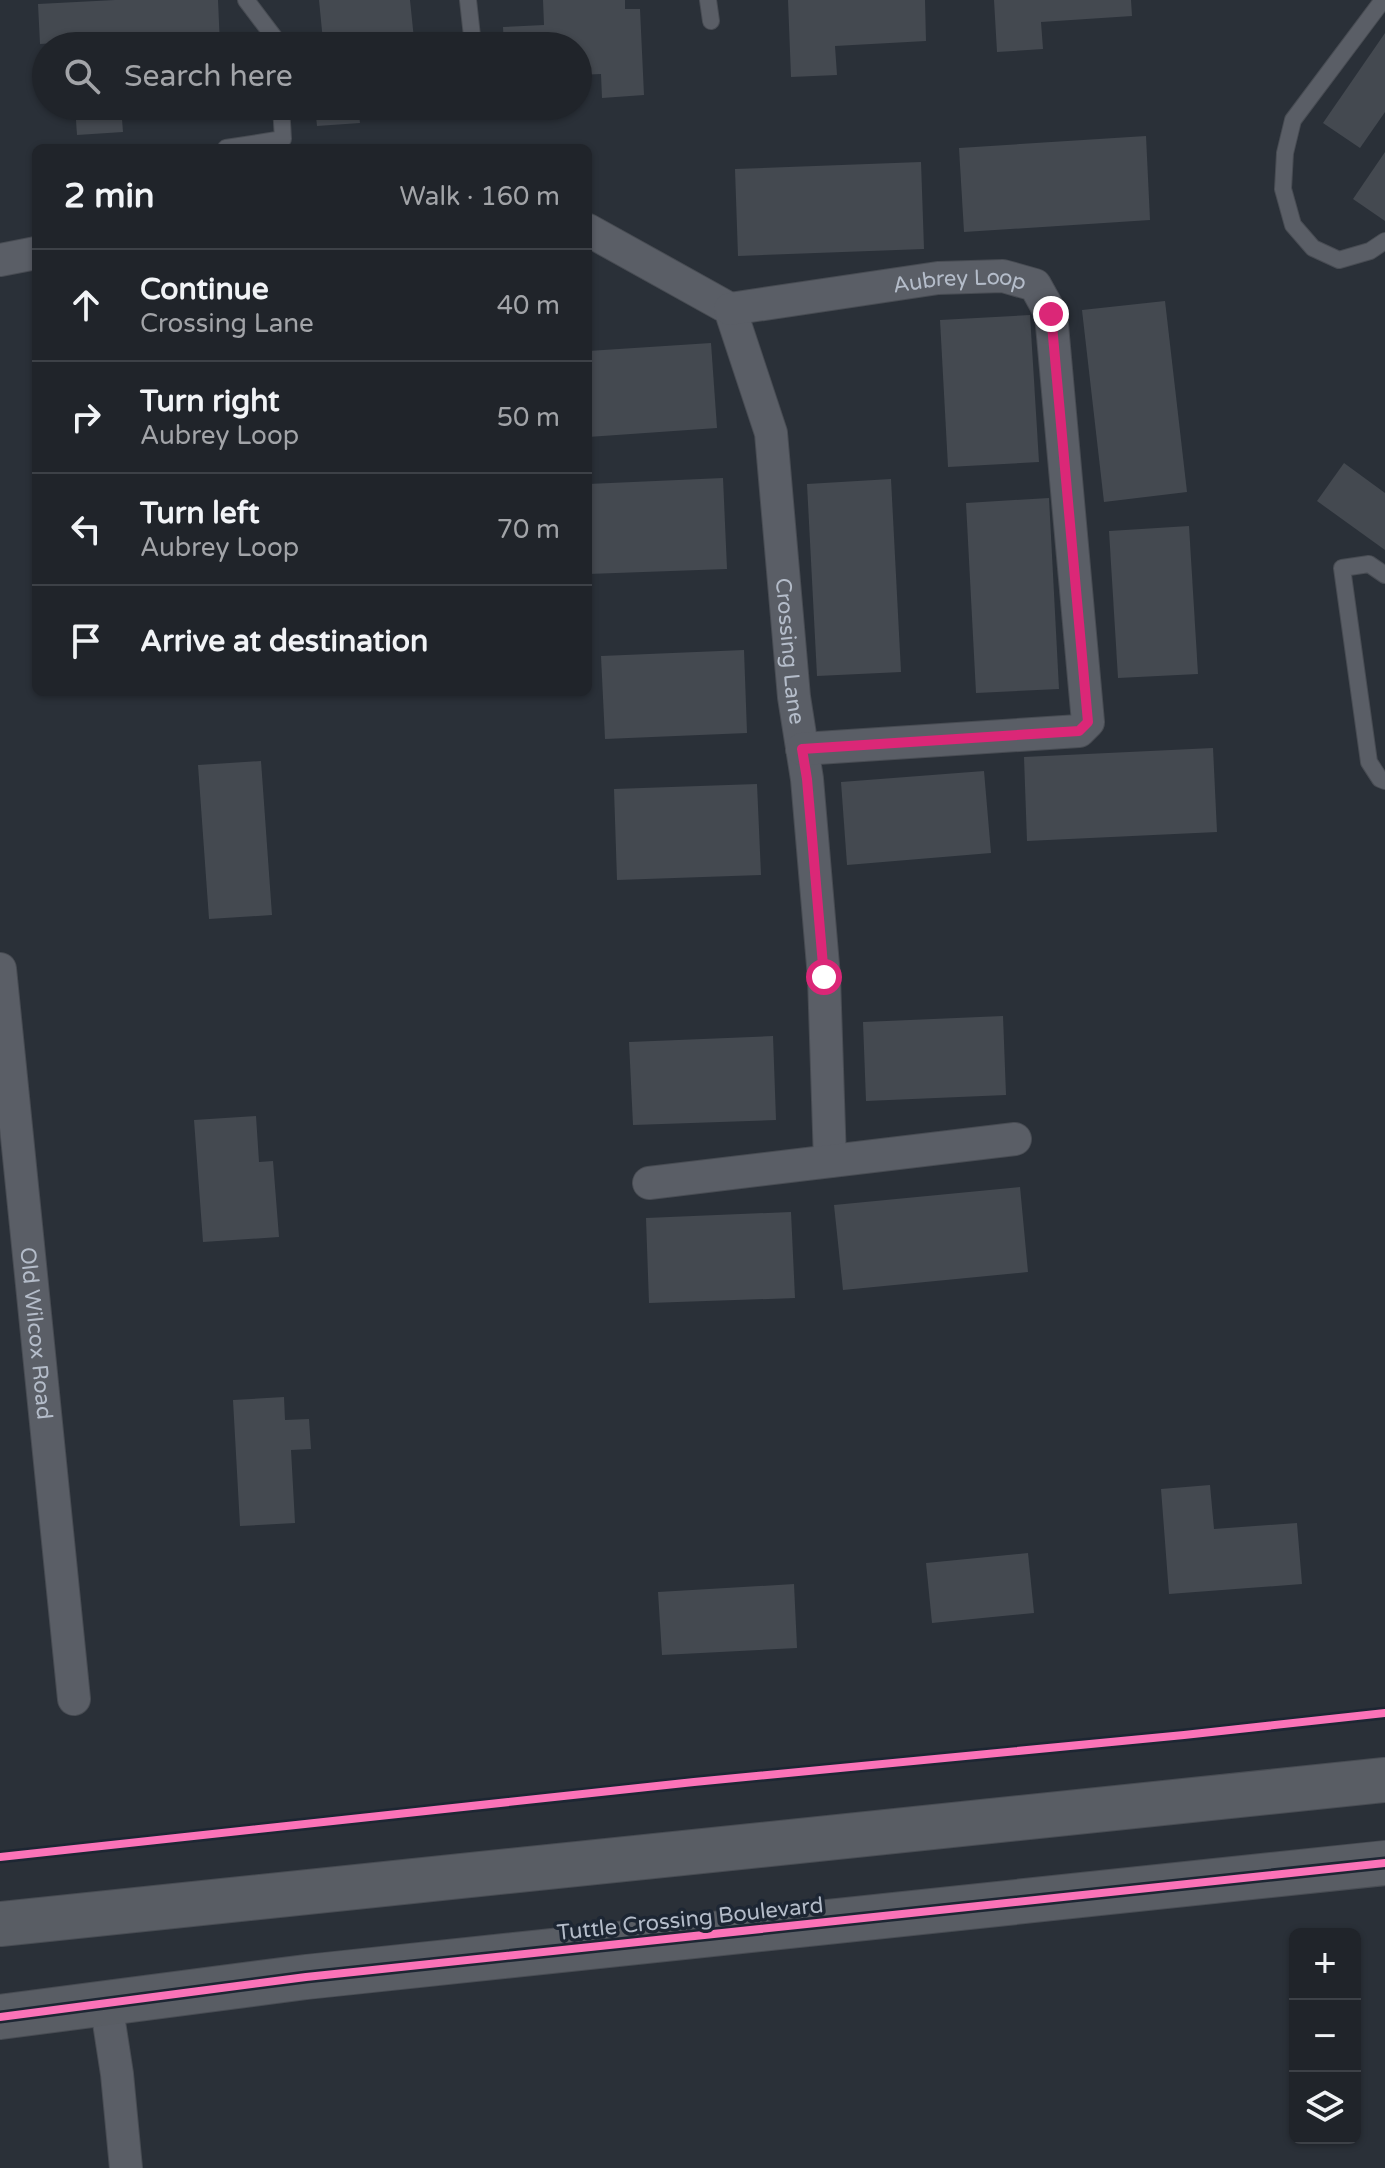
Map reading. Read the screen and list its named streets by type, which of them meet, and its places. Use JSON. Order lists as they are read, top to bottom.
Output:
{
  "streets": {
    "street": [
      "Aubrey Loop",
      "Crossing Lane",
      "Old Wilcox Road",
      "Tuttle Crossing Boulevard"
    ]
  },
  "crossings": [
    ["Aubrey Loop", "Crossing Lane"]
  ],
  "page": {
    "search": "Search here",
    "heading": ["2 min", "Walk · 160 m"],
    "list": [
      ["Continue", "Crossing Lane", "40 m"],
      ["Turn right", "Aubrey Loop", "50 m"],
      ["Turn left", "Aubrey Loop", "70 m"],
      "Arrive at destination"
    ],
    "map_buttons": ["+", "−"]
  }
}
